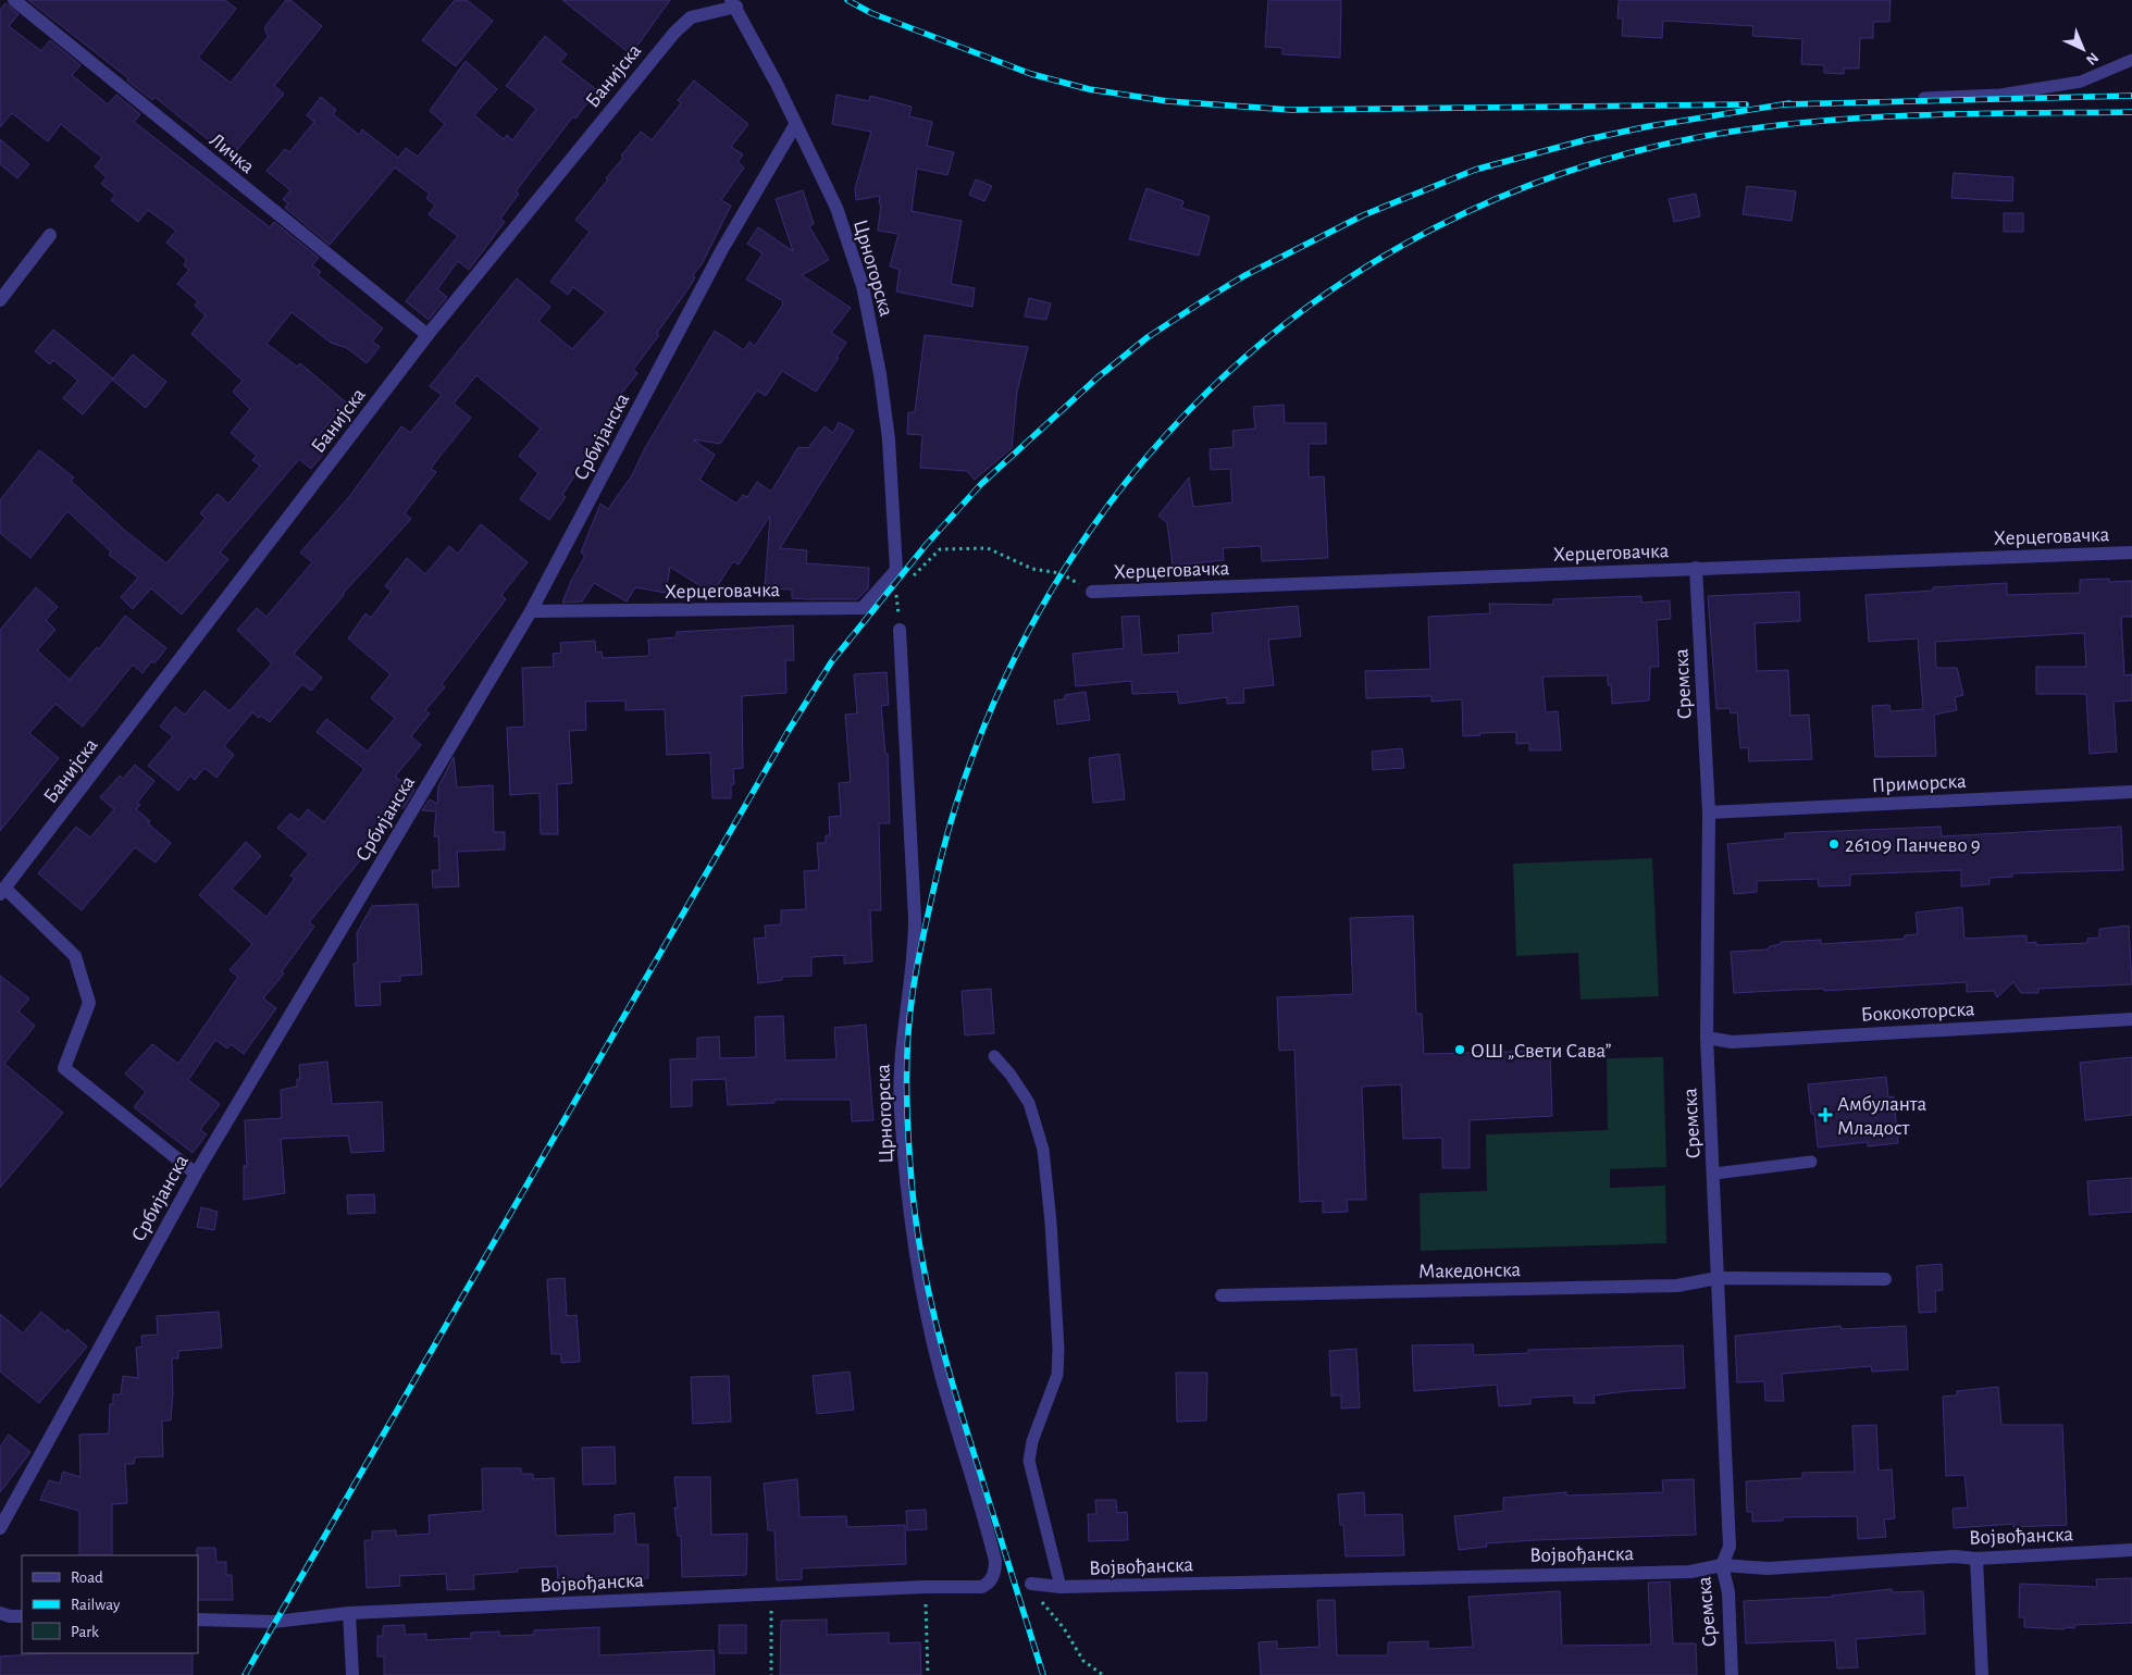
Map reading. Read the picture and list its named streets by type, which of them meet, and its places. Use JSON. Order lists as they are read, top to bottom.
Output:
{
  "streets": {
    "street": [
      "Банијска",
      "Личка",
      "Црногорска",
      "Србијанска",
      "Херцеговачка",
      "Сремска",
      "Приморска",
      "Бококоторска",
      "Македонска",
      "Војвођанска"
    ]
  },
  "crossings": [
    ["Банијска", "Личка"],
    ["Банијска", "Црногорска"],
    ["Црногорска", "Србијанска"],
    ["Црногорска", "Херцеговачка"],
    ["Црногорска", "Војвођанска"],
    ["Србијанска", "Херцеговачка"],
    ["Херцеговачка", "Сремска"],
    ["Сремска", "Приморска"],
    ["Сремска", "Бококоторска"],
    ["Сремска", "Македонска"],
    ["Сремска", "Војвођанска"]
  ],
  "places": {
    "other": ["26109 Панчево 9", "ОШ „Свети Сава”"],
    "health": ["Амбуланта Младост"]
  },
  "legend": ["Road", "Railway", "Park"],
  "north": "bottom right"
}
